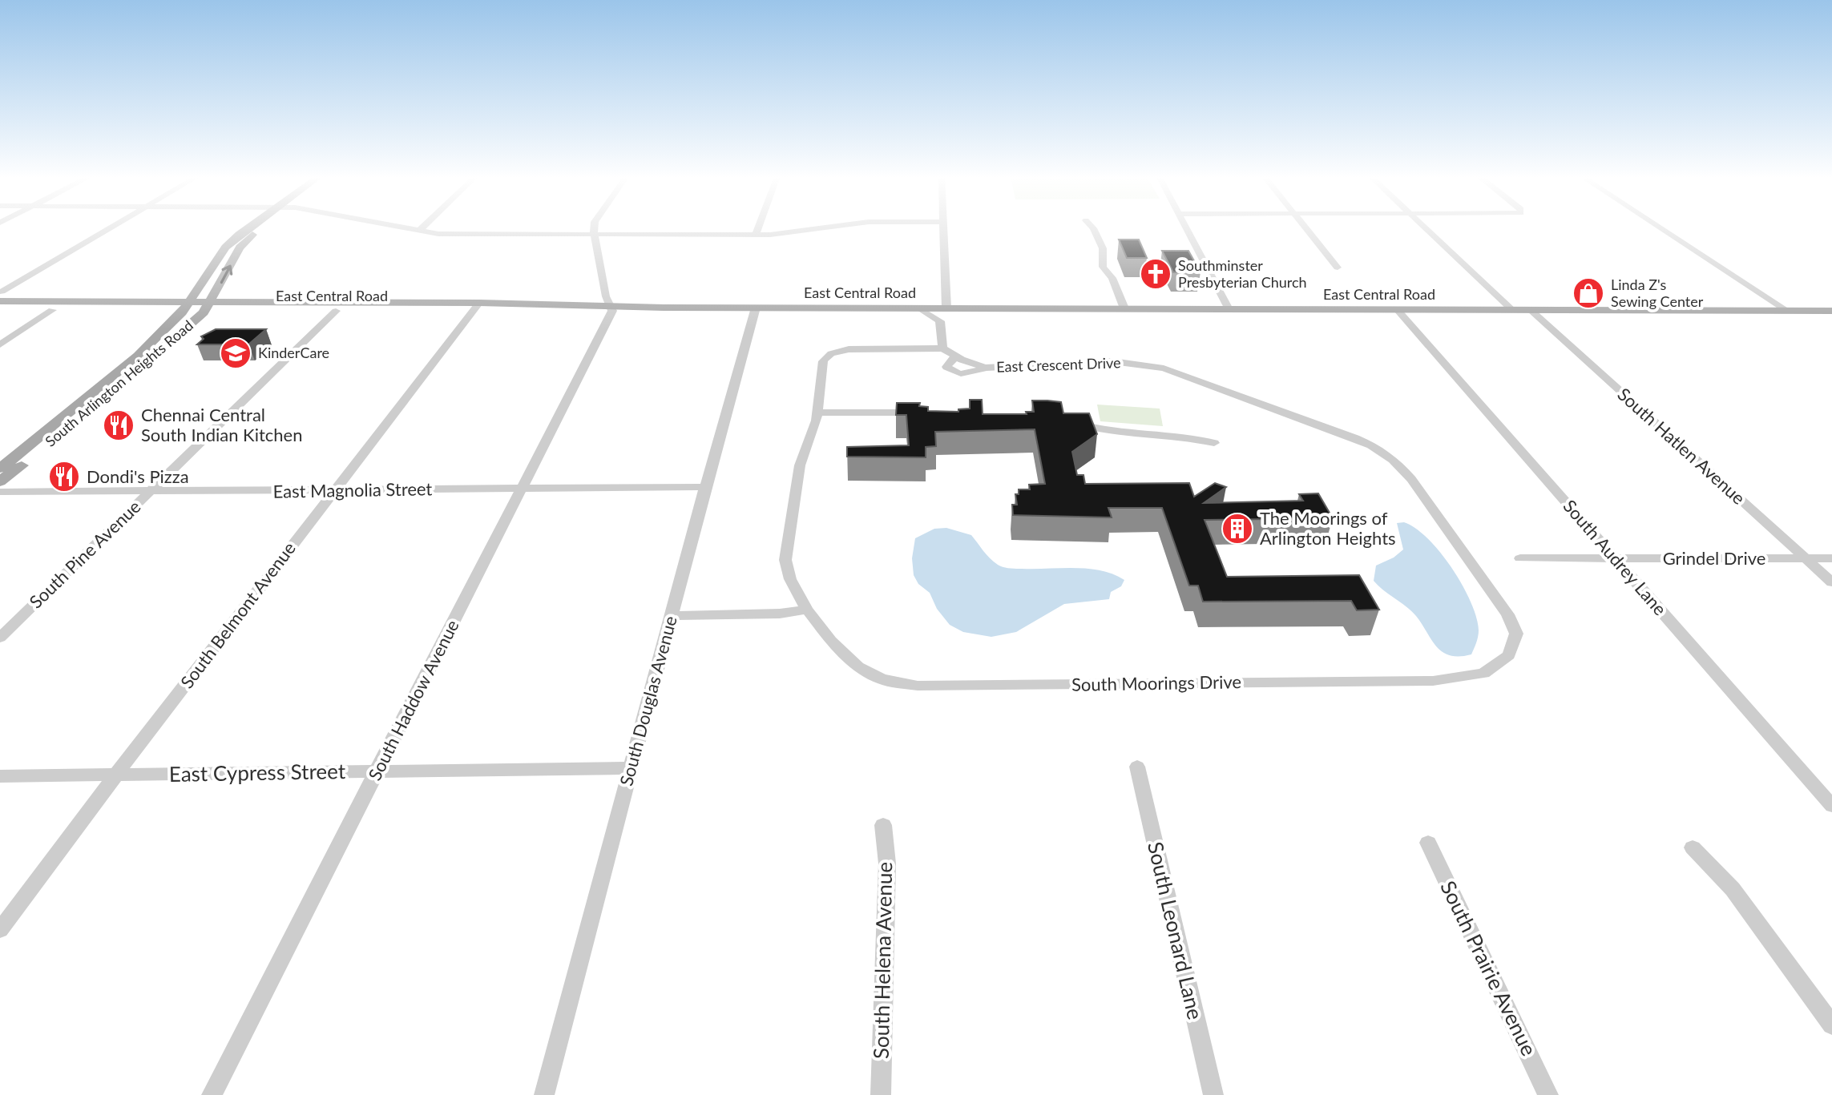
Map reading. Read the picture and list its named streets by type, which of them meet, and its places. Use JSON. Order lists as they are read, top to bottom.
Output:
{
  "streets": {
    "main road": ["East Central Road", "South Arlington Heights Road"],
    "street": [
      "East Crescent Drive",
      "South Hatlen Avenue",
      "East Magnolia Street",
      "South Pine Avenue",
      "South Audrey Lane",
      "Grindel Drive",
      "South Belmont Avenue",
      "South Moorings Drive",
      "South Haddow Avenue",
      "South Douglas Avenue",
      "East Cypress Street",
      "South Leonard Lane",
      "South Helena Avenue",
      "South Prairie Avenue"
    ]
  },
  "crossings": [
    ["East Central Road", "South Arlington Heights Road"],
    ["East Central Road", "South Hatlen Avenue"],
    ["East Central Road", "South Pine Avenue"],
    ["East Central Road", "South Audrey Lane"],
    ["East Central Road", "South Belmont Avenue"],
    ["East Central Road", "South Haddow Avenue"],
    ["East Central Road", "South Douglas Avenue"],
    ["East Crescent Drive", "South Moorings Drive"],
    ["South Hatlen Avenue", "Grindel Drive"],
    ["East Magnolia Street", "South Pine Avenue"],
    ["East Magnolia Street", "South Belmont Avenue"],
    ["East Magnolia Street", "South Haddow Avenue"],
    ["East Magnolia Street", "South Douglas Avenue"],
    ["South Audrey Lane", "Grindel Drive"],
    ["South Belmont Avenue", "East Cypress Street"],
    ["South Haddow Avenue", "East Cypress Street"],
    ["South Douglas Avenue", "East Cypress Street"]
  ],
  "places": {
    "church": ["Southminster Presbyterian Church"],
    "shop": ["Linda Z's Sewing Center"],
    "school or university": ["KinderCare"],
    "restaurant": ["Chennai Central South Indian Kitchen", "Dondi's Pizza"],
    "building": ["The Moorings of Arlington Heights"]
  }
}
